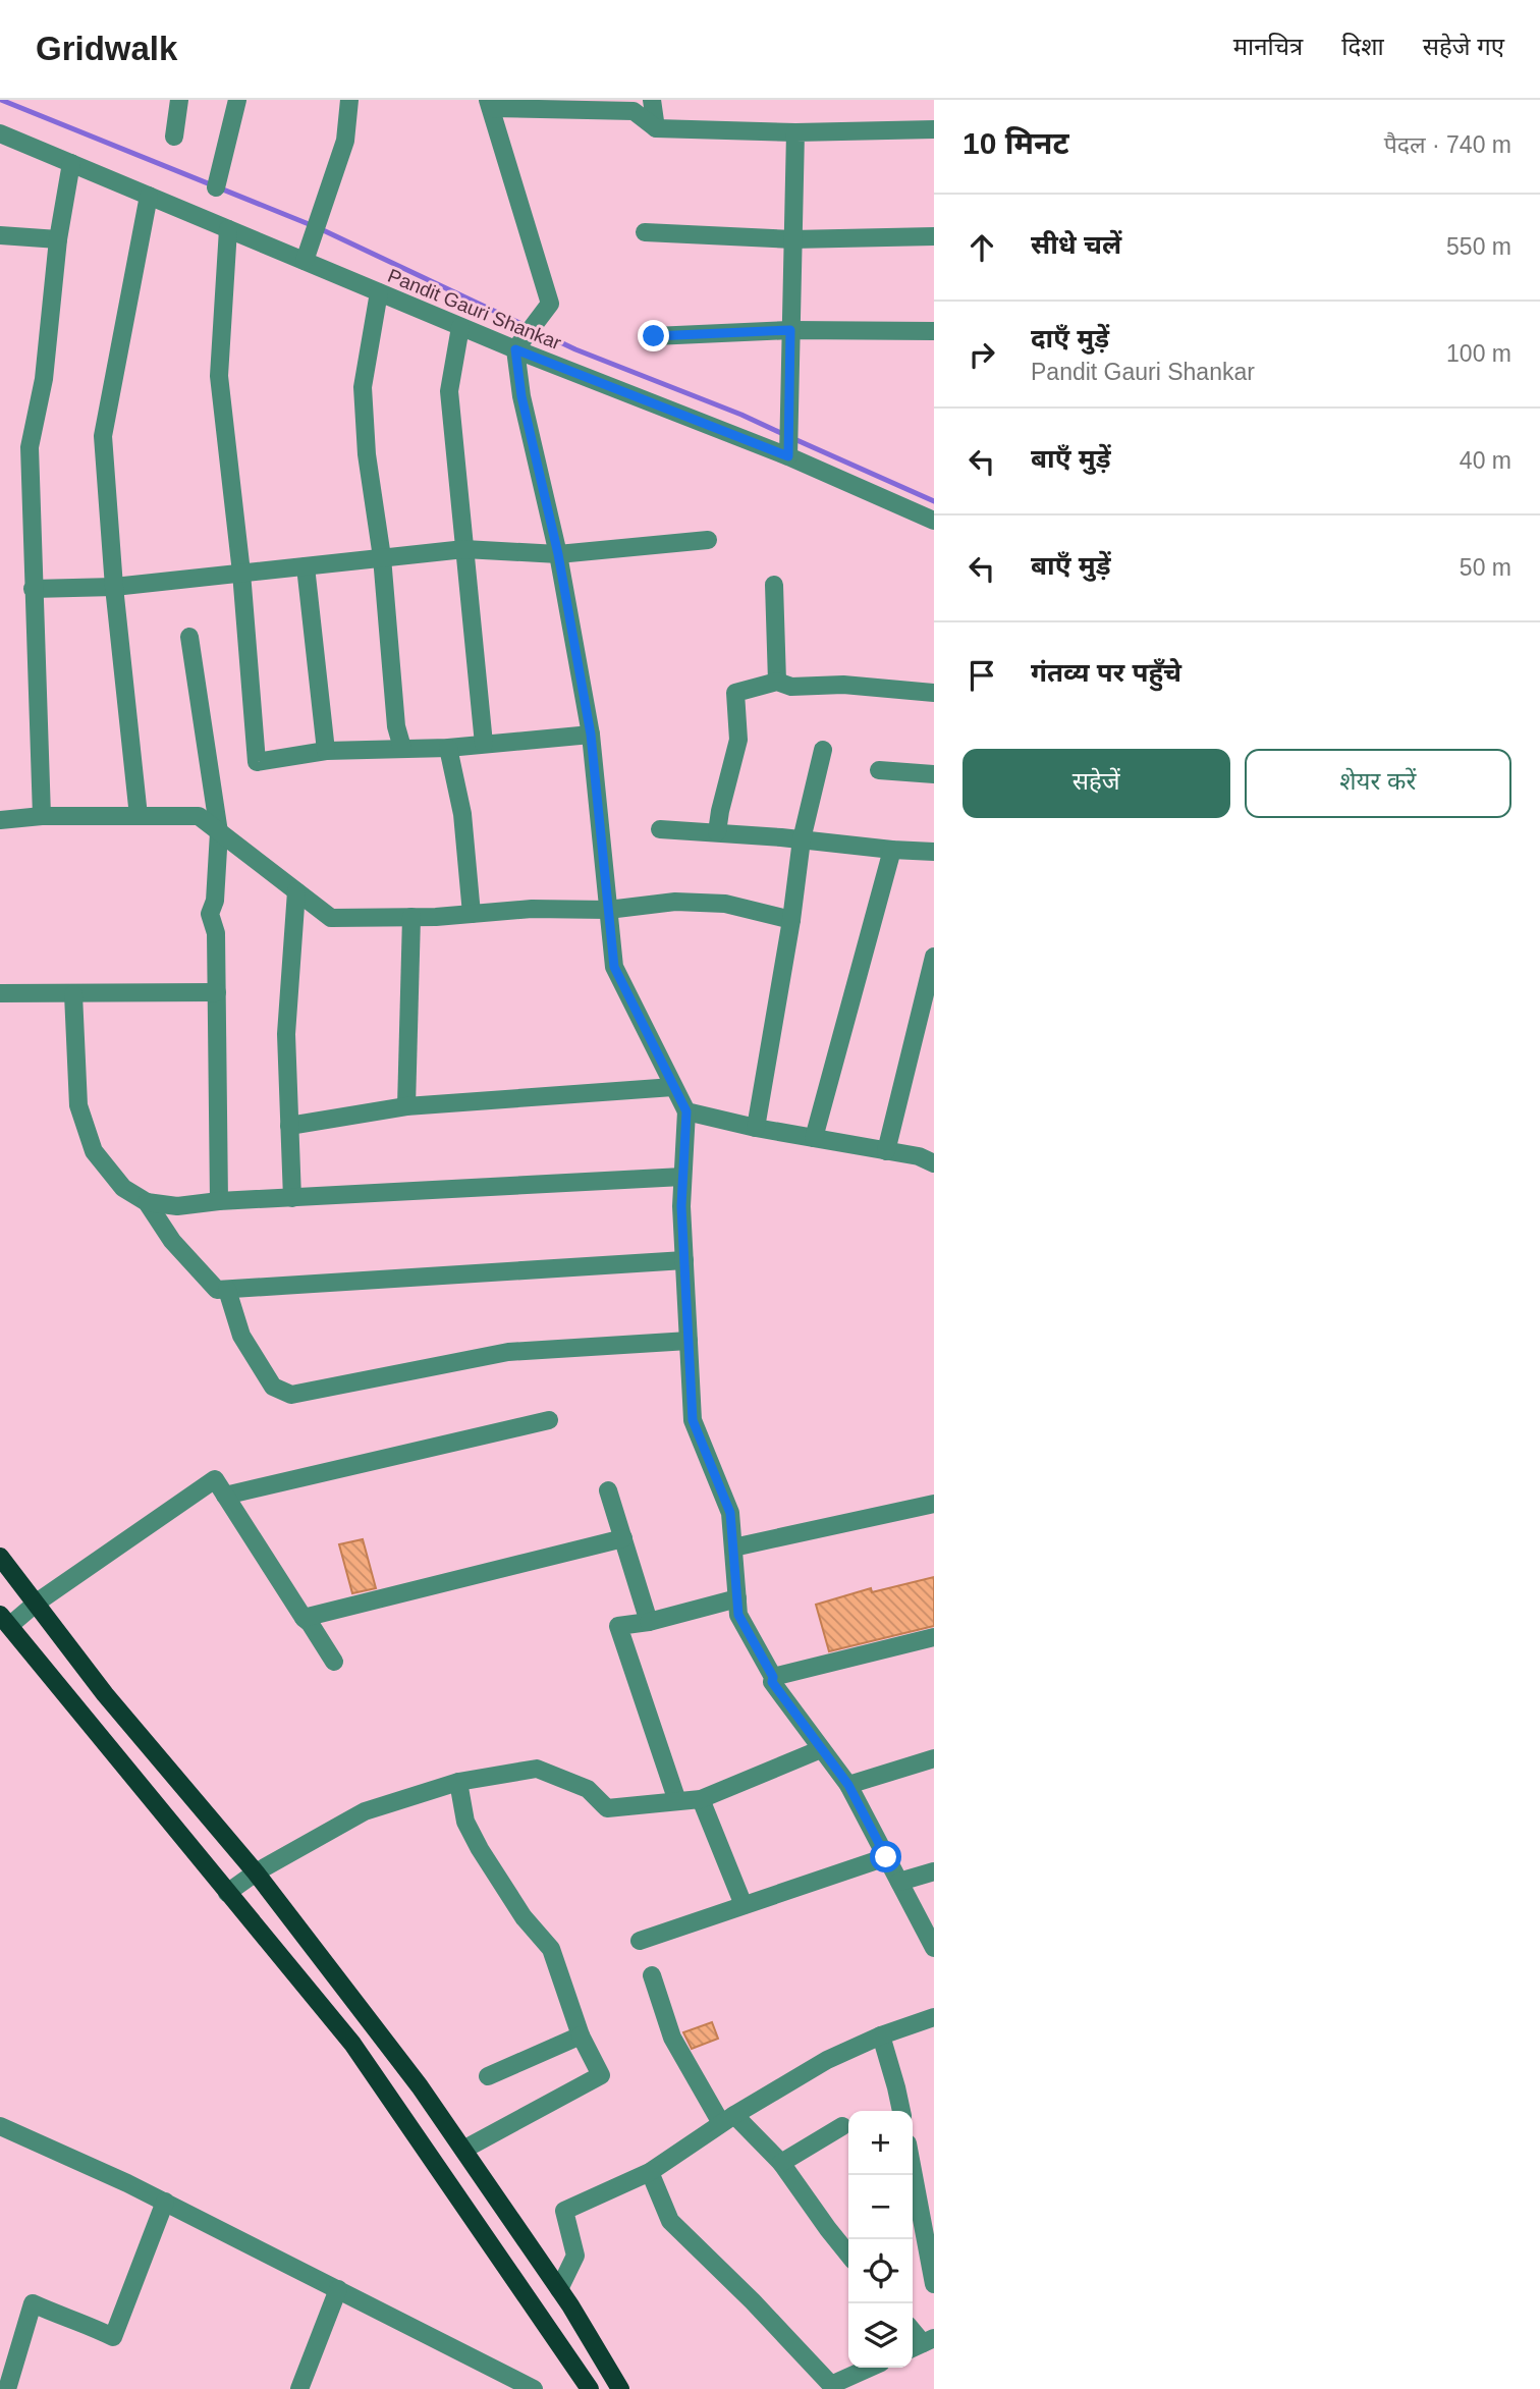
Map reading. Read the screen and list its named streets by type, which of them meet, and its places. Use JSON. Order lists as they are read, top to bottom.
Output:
{
  "streets": {
    "street": ["Pandit Gauri Shankar"]
  },
  "page": {
    "header": "Gridwalk",
    "nav": ["मानचित्र", "दिशा", "सहेजे गए"],
    "heading": ["10 मिनट", "पैदल · 740 m"],
    "list": [
      ["सीधे चलें", "550 m"],
      ["दाएँ मुड़ें", "Pandit Gauri Shankar", "100 m"],
      ["बाएँ मुड़ें", "40 m"],
      ["बाएँ मुड़ें", "50 m"],
      "गंतव्य पर पहुँचे"
    ],
    "buttons": ["सहेजें", "शेयर करें"],
    "map_buttons": ["+", "−"]
  }
}
